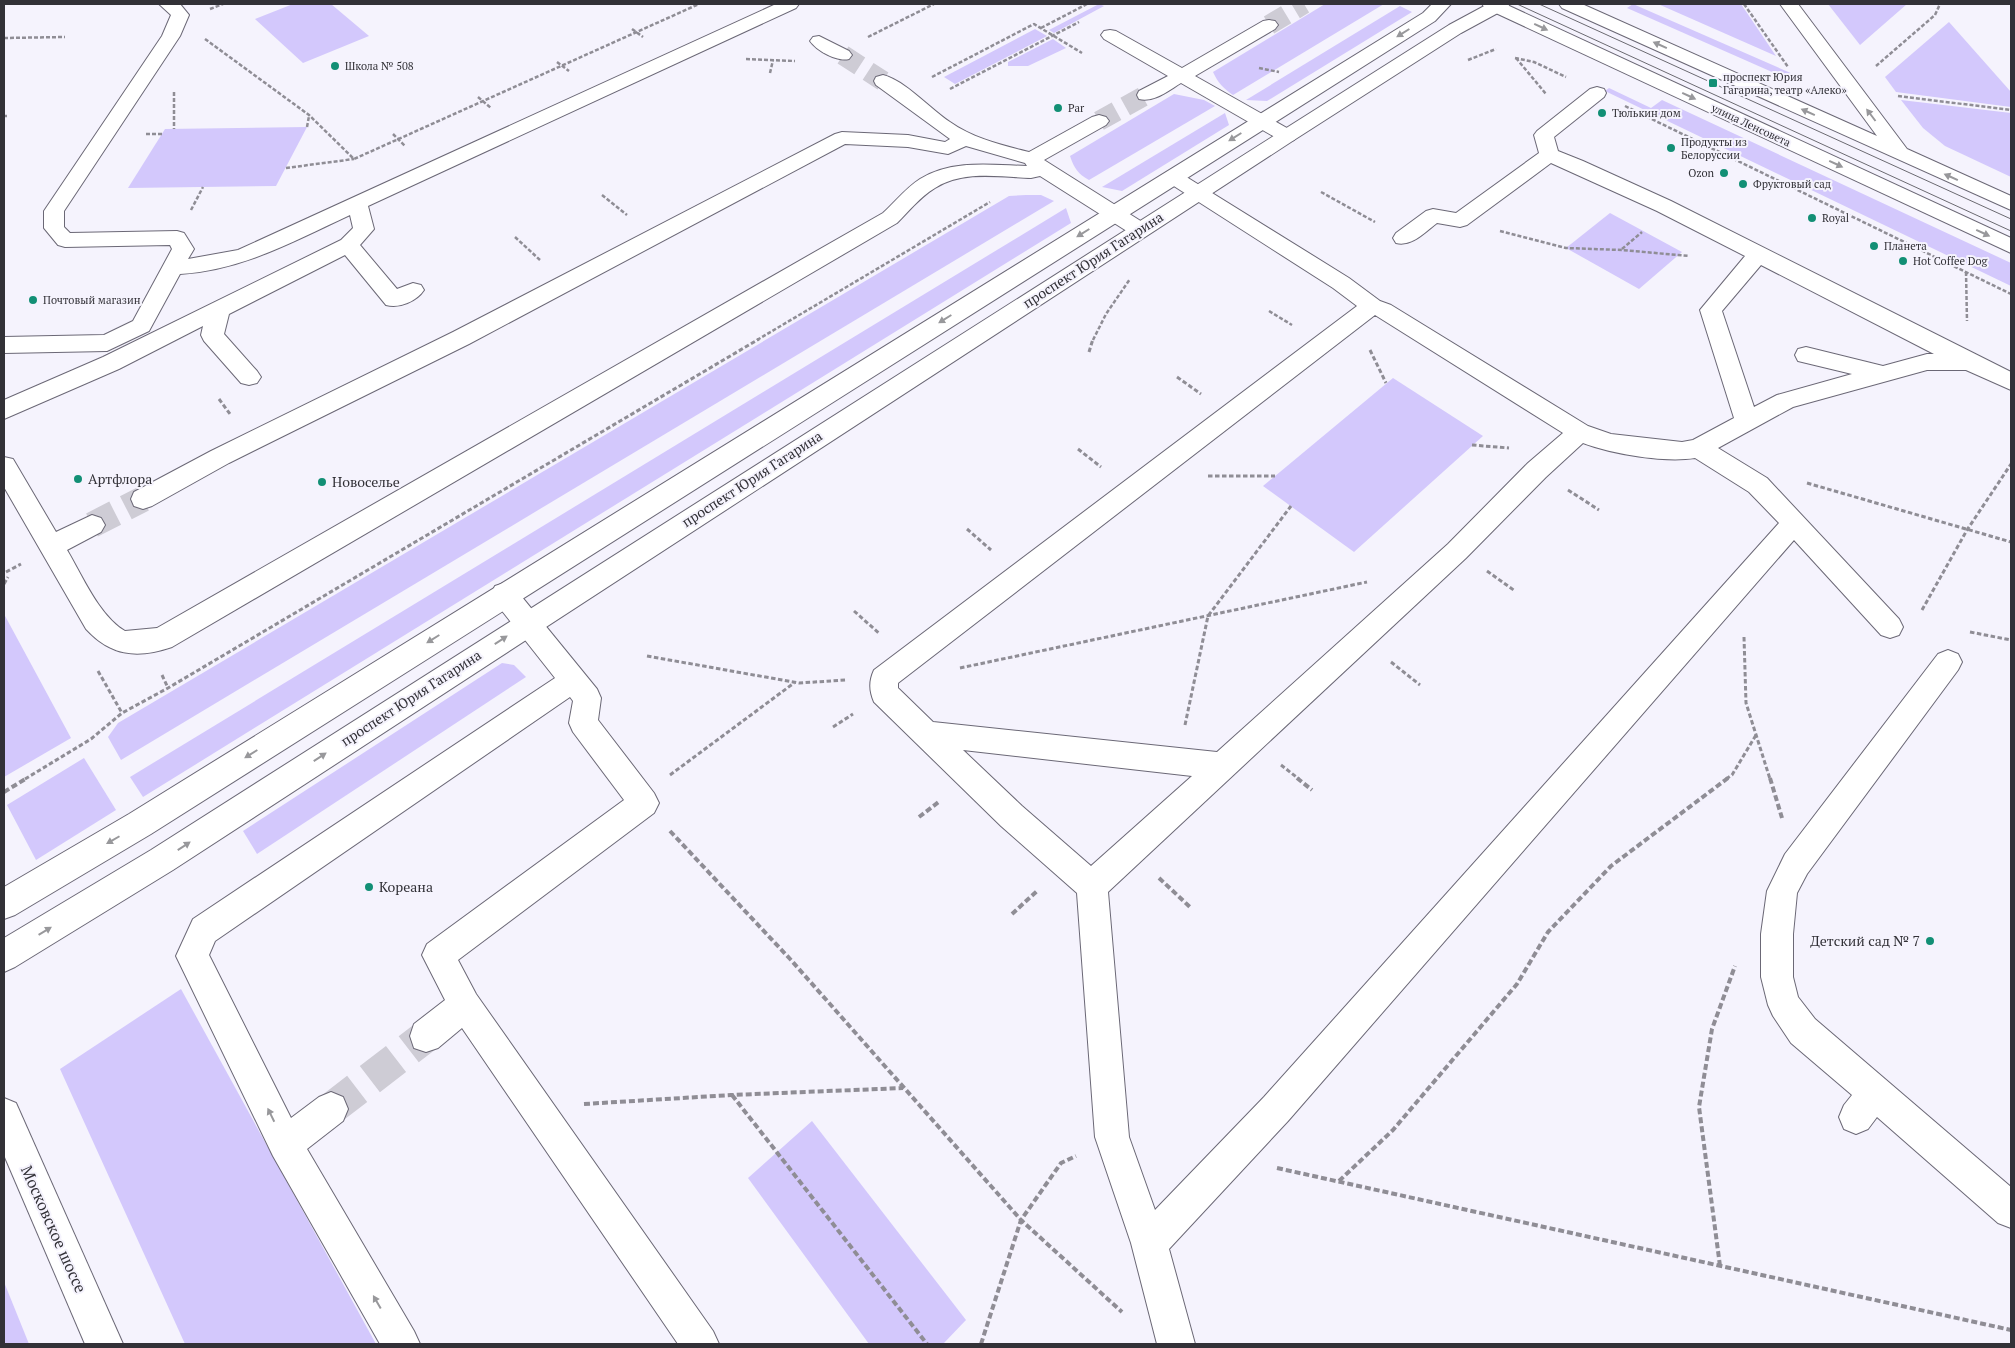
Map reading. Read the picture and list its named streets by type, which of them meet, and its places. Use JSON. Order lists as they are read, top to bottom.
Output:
{
  "streets": {
    "main road": ["улица Ленсовета", "проспект Юрия Гагарина", "Московское шоссе"]
  },
  "crossings": [
    ["улица Ленсовета", "проспект Юрия Гагарина"]
  ],
  "places": {
    "other": [
      "Школа № 508",
      "Par",
      "Тюлькин дом",
      "Продукты из Белоруссии",
      "Ozon",
      "Фруктовый сад",
      "Royal",
      "Планета",
      "Hot Coffee Dog",
      "Почтовый магазин",
      "Артфлора",
      "Новоселье",
      "Кореана",
      "Детский сад № 7"
    ],
    "transit": ["проспект Юрия Гагарина, театр «Алеко»"]
  }
}
